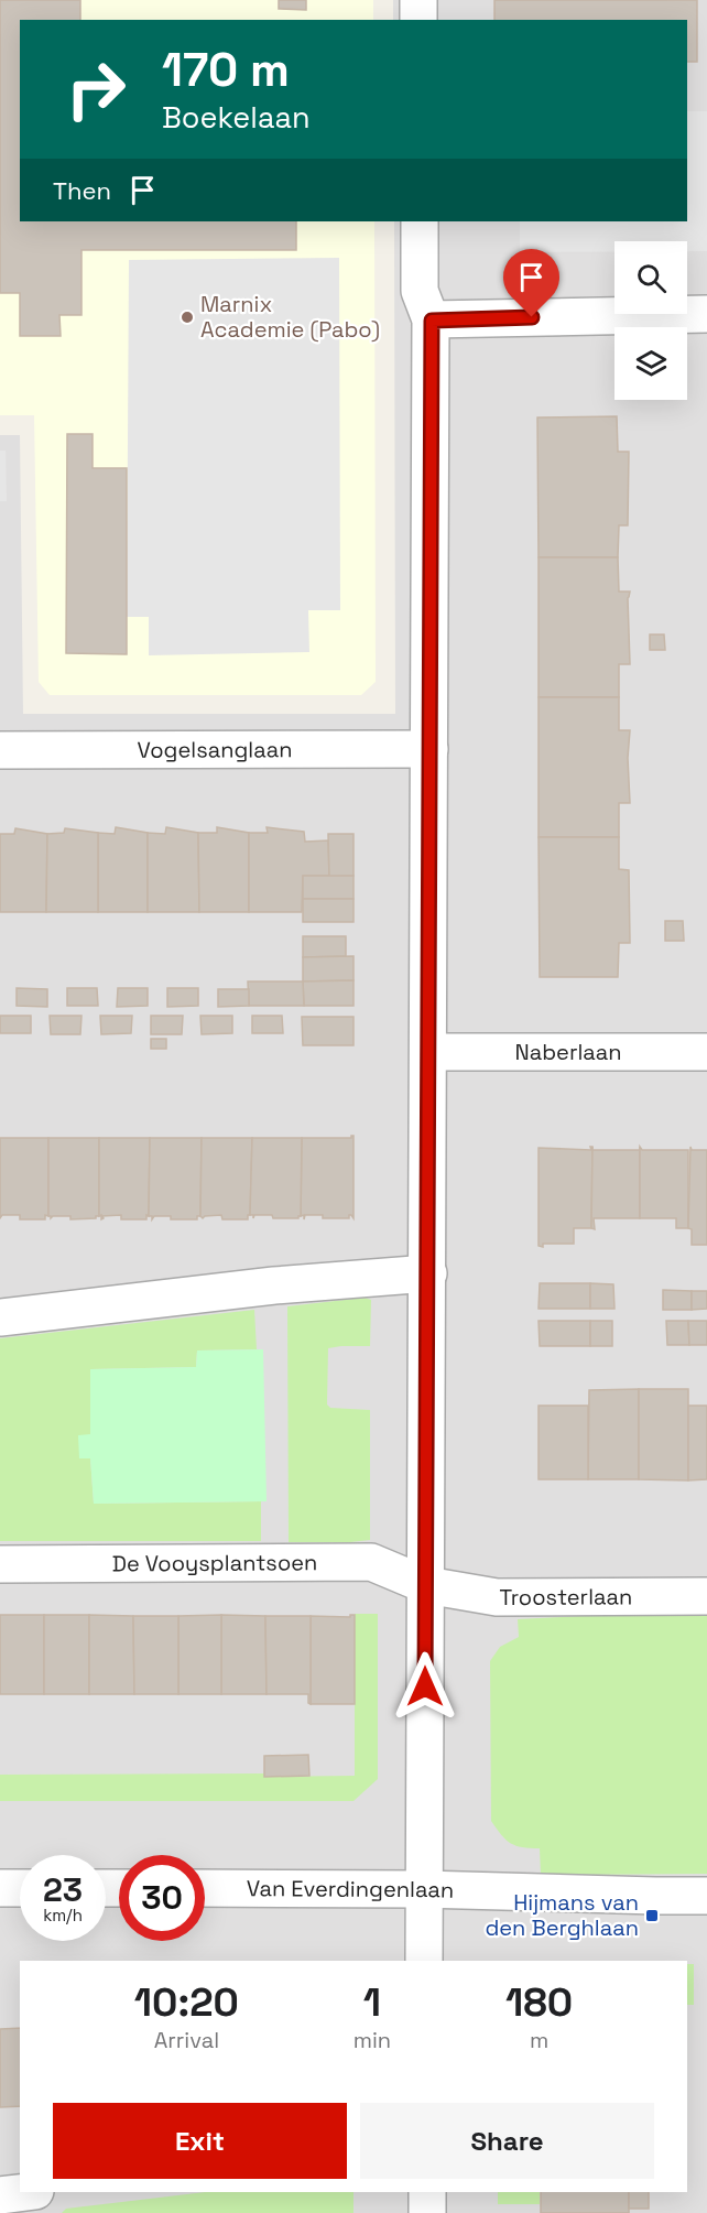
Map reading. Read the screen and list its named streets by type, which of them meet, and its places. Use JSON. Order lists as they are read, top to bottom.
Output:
{
  "streets": {
    "street": [
      "Vogelsanglaan",
      "Naberlaan",
      "De Vooysplantsoen",
      "Troosterlaan",
      "Van Everdingenlaan"
    ]
  },
  "crossings": [
    ["De Vooysplantsoen", "Troosterlaan"]
  ],
  "places": {
    "other": ["Marnix Academie (Pabo)"],
    "transit": ["Hijmans van den Berghlaan"]
  },
  "page": {
    "turn": ["170 m", "Boekelaan"],
    "then": "Then",
    "speed": "23 km/h",
    "limit": "30",
    "eta": [
      "10:20",
      "Arrival",
      "1",
      "min",
      "180",
      "m"
    ],
    "buttons": ["Exit", "Share"]
  }
}
